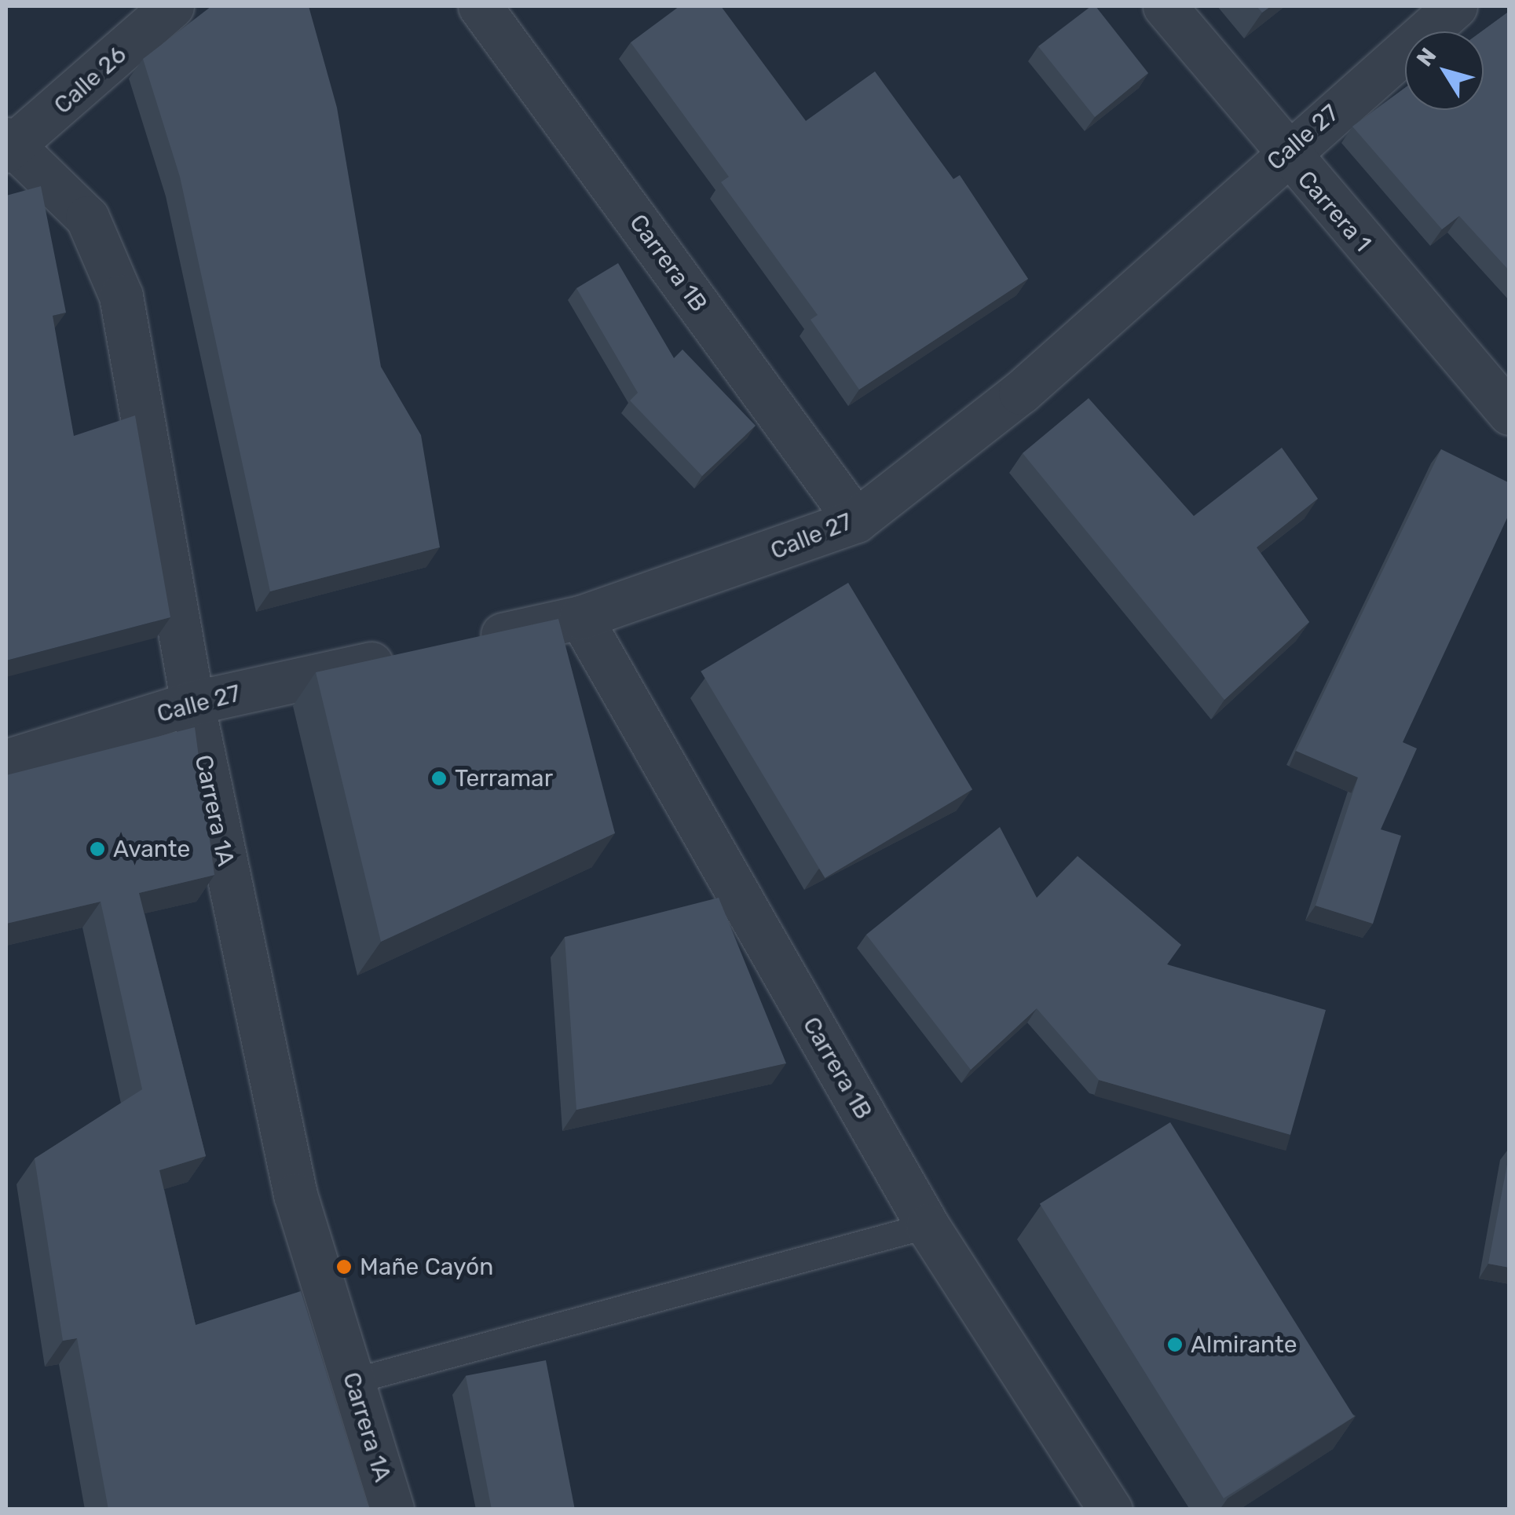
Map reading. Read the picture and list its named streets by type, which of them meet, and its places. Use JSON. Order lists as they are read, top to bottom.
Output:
{
  "streets": {
    "street": [
      "Calle 26",
      "Calle 27",
      "Carrera 1",
      "Carrera 1B",
      "Carrera 1A"
    ]
  },
  "crossings": [
    ["Calle 26", "Carrera 1A"],
    ["Calle 27", "Carrera 1"],
    ["Calle 27", "Carrera 1B"],
    ["Calle 27", "Carrera 1A"]
  ],
  "places": [
    "Terramar",
    "Avante",
    "Mañe Cayón",
    "Almirante"
  ],
  "north": "top left"
}
